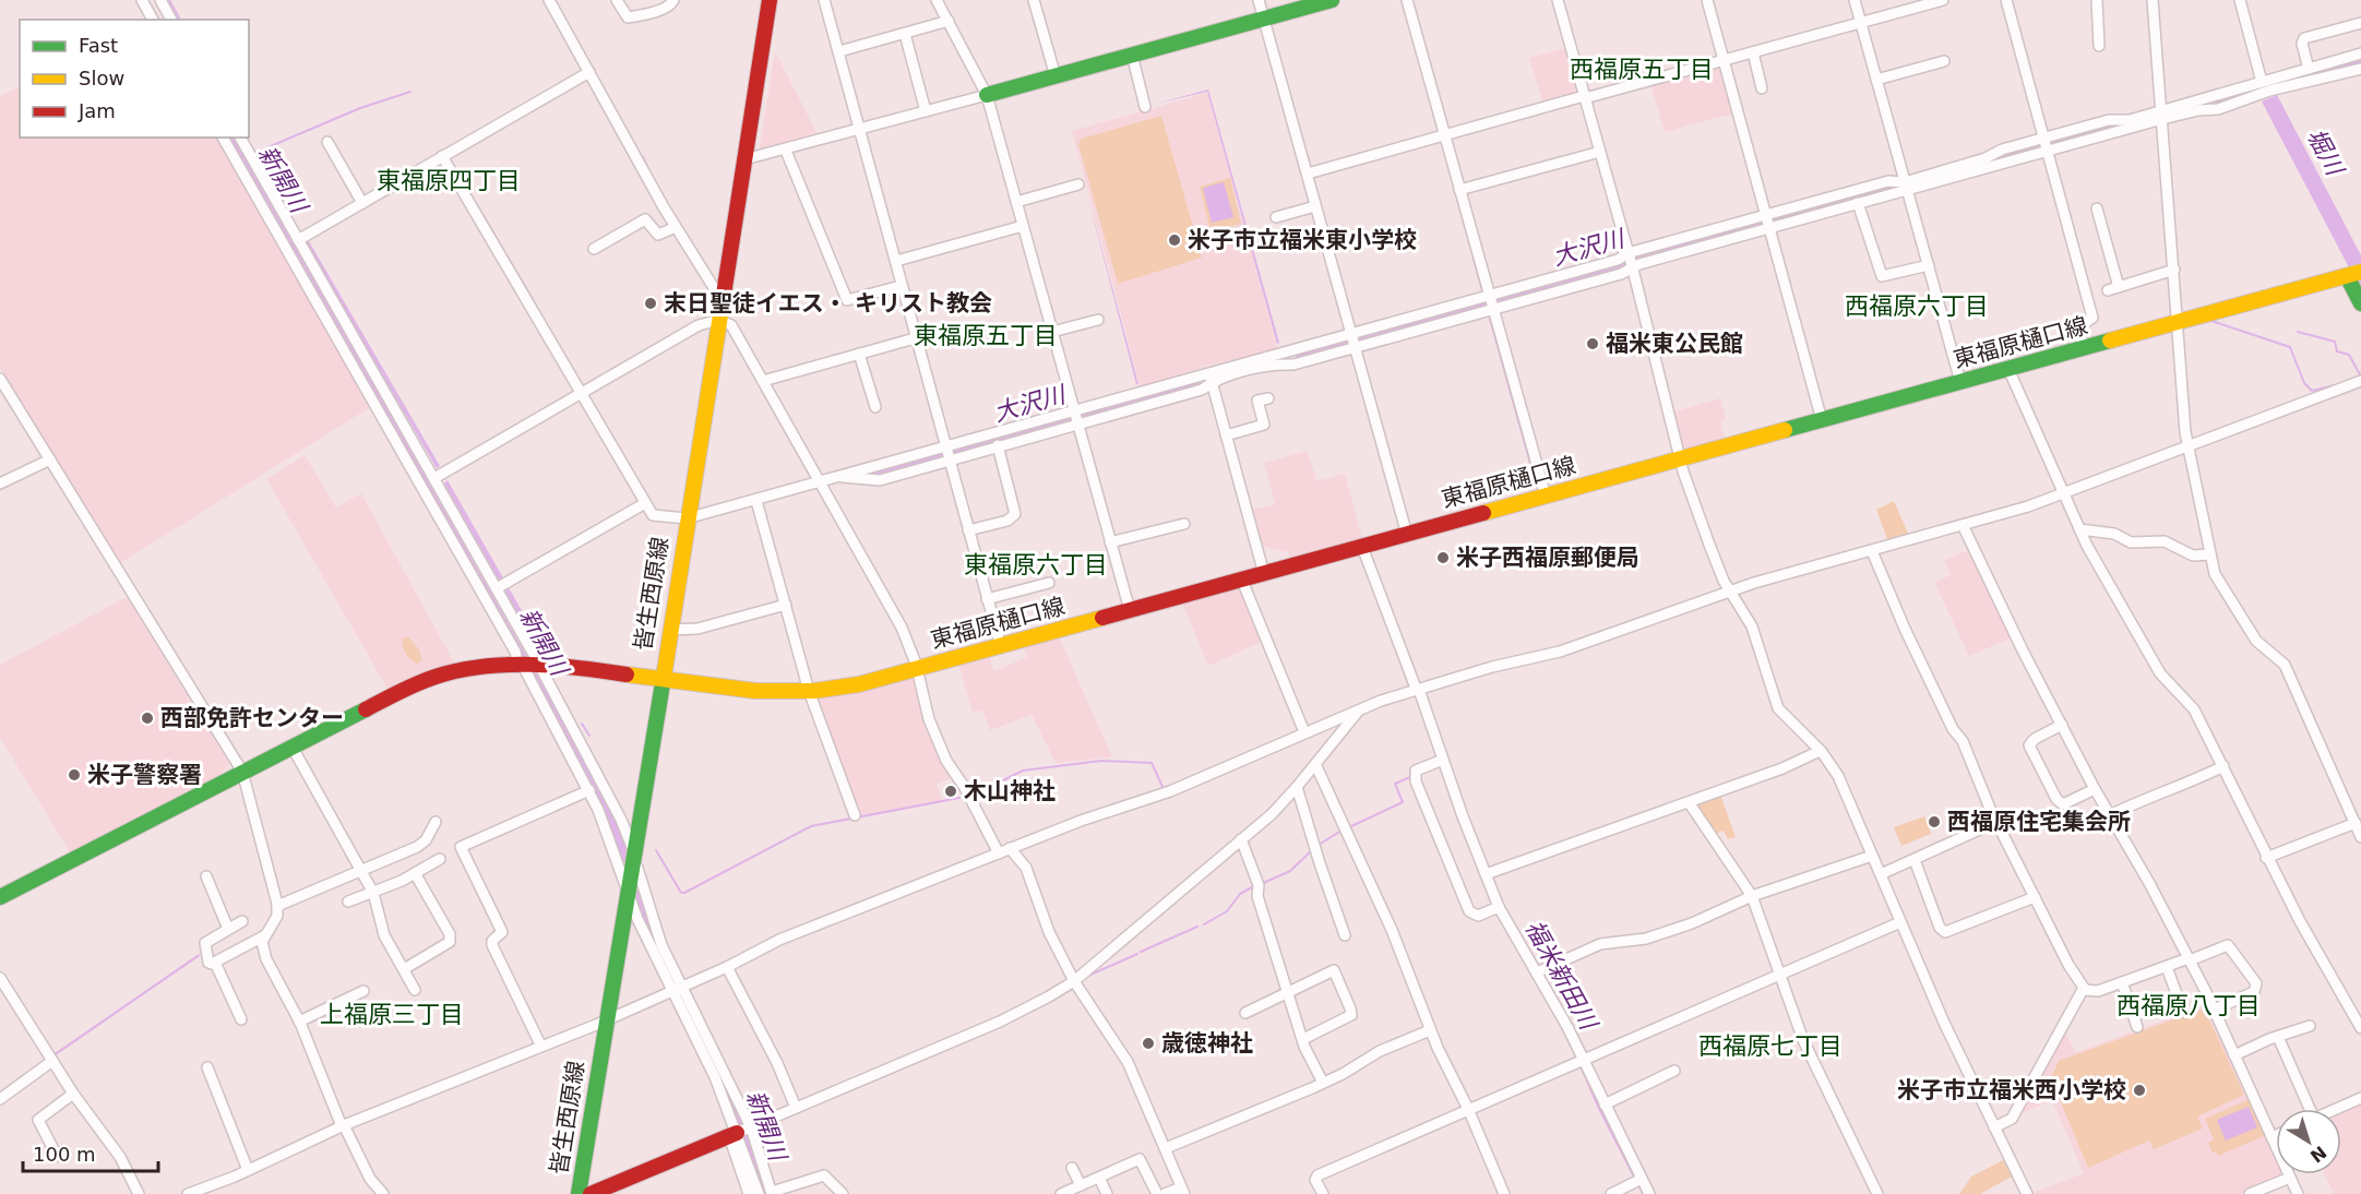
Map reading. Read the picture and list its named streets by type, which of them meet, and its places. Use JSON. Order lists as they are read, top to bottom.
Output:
{
  "streets": {
    "main road": ["東福原樋口線", "皆生西原線"]
  },
  "crossings": [
    ["東福原樋口線", "皆生西原線"]
  ],
  "districts": [
    "西福原五丁目",
    "東福原四丁目",
    "西福原六丁目",
    "東福原五丁目",
    "東福原六丁目",
    "西福原八丁目",
    "上福原三丁目",
    "西福原七丁目"
  ],
  "water": [
    "堀川",
    "新開川",
    "大沢川",
    "福米新田川"
  ],
  "places": [
    "米子市立福米東小学校",
    "末日聖徒イエス・ キリスト教会",
    "福米東公民館",
    "米子西福原郵便局",
    "西部免許センター",
    "米子警察署",
    "木山神社",
    "西福原住宅集会所",
    "歳徳神社",
    "米子市立福米西小学校"
  ],
  "legend": ["Fast", "Slow", "Jam"],
  "scale_bar": "100 m",
  "north": "bottom right"
}
